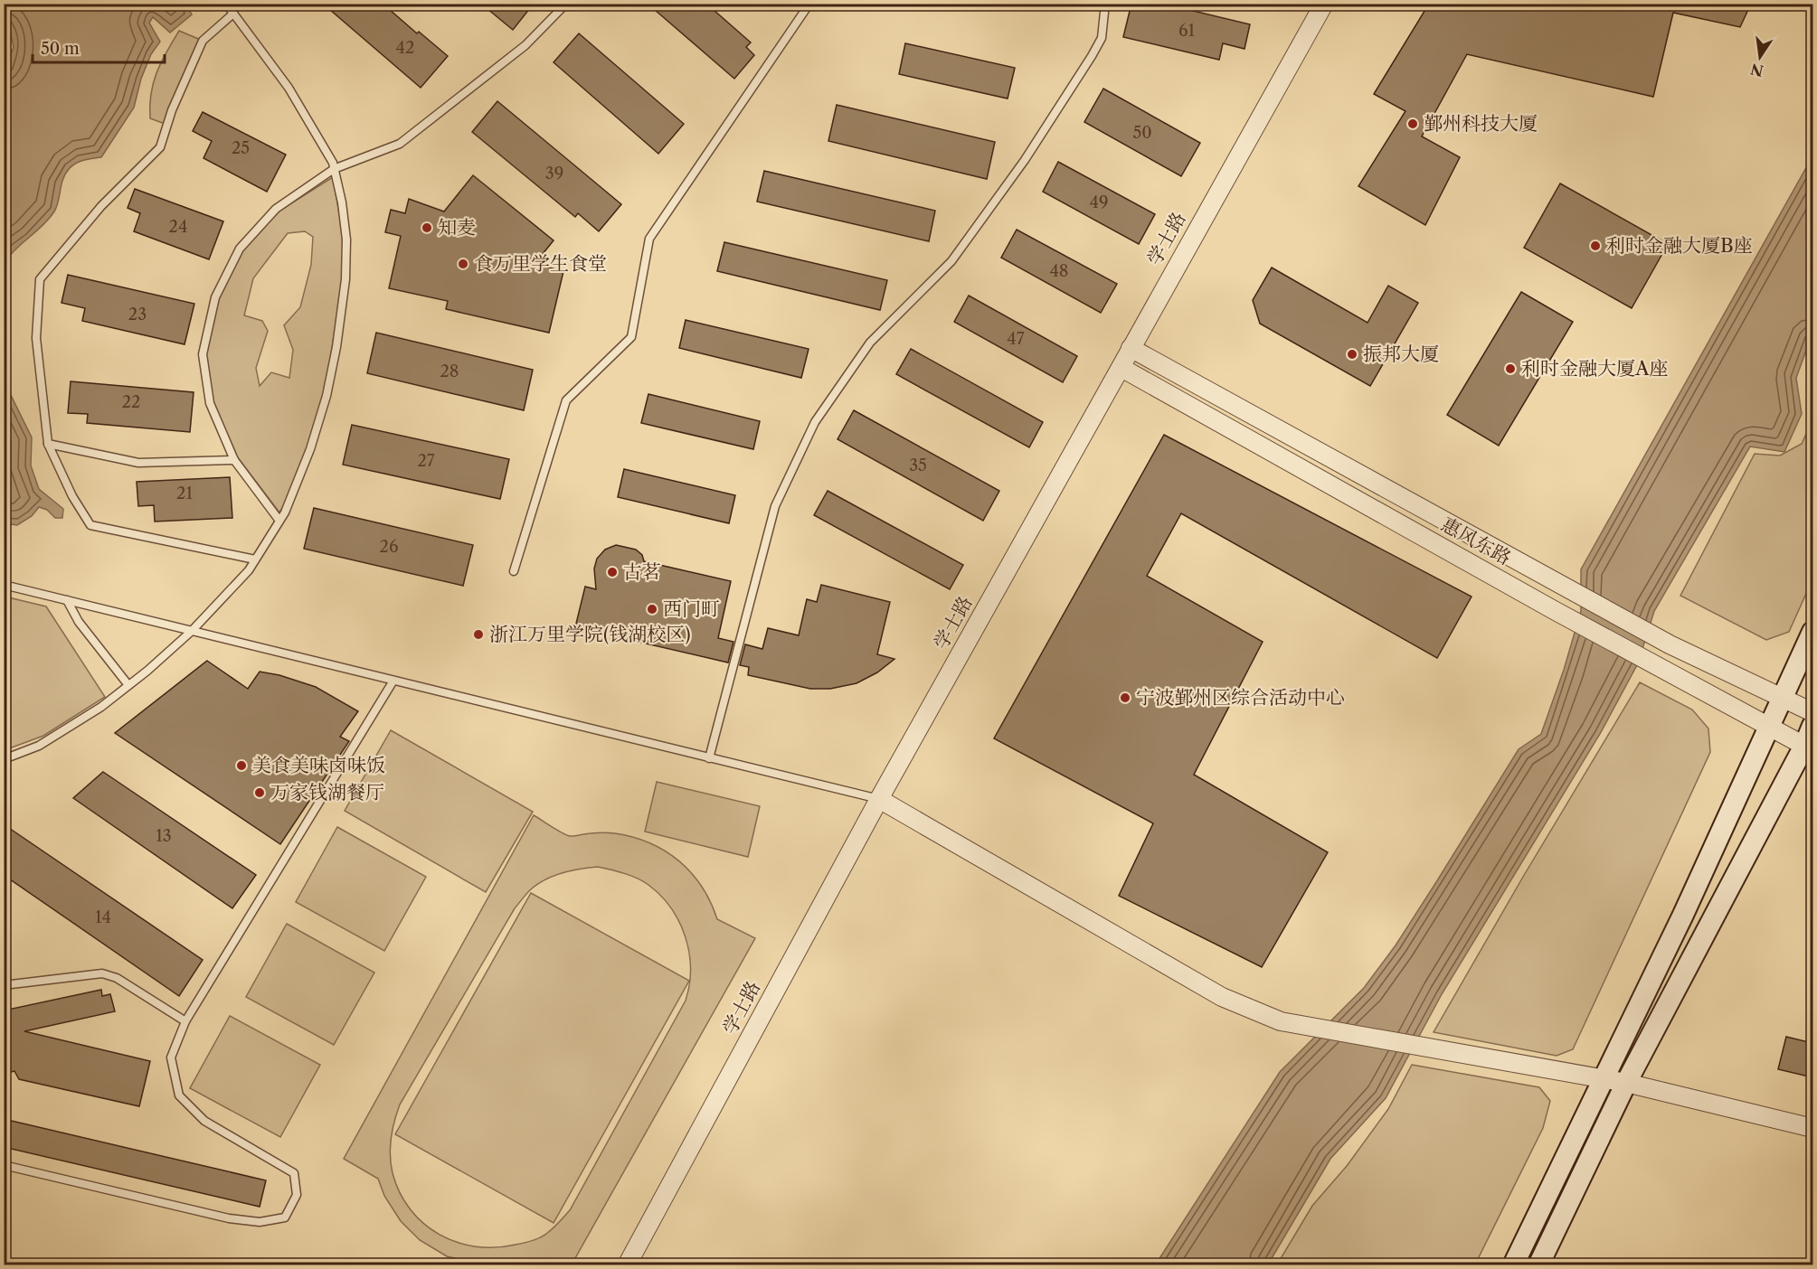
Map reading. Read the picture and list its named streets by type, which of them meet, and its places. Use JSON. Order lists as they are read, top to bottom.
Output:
{
  "streets": {
    "street": ["学士路", "惠风东路"]
  },
  "crossings": [
    ["学士路", "惠风东路"]
  ],
  "places": [
    "鄞州科技大厦",
    "知麦",
    "利时金融大厦B座",
    "食万里学生食堂",
    "振邦大厦",
    "利时金融大厦A座",
    "古茗",
    "西门町",
    "浙江万里学院(钱湖校区)",
    "宁波鄞州区综合活动中心",
    "美食美味卤味饭",
    "万家钱湖餐厅"
  ],
  "house_numbers": [
    "61",
    "42",
    "50",
    "25",
    "39",
    "49",
    "24",
    "48",
    "23",
    "47",
    "28",
    "22",
    "27",
    "35",
    "21",
    "26",
    "13",
    "14"
  ],
  "scale_bar": "50 m",
  "north": "bottom"
}
